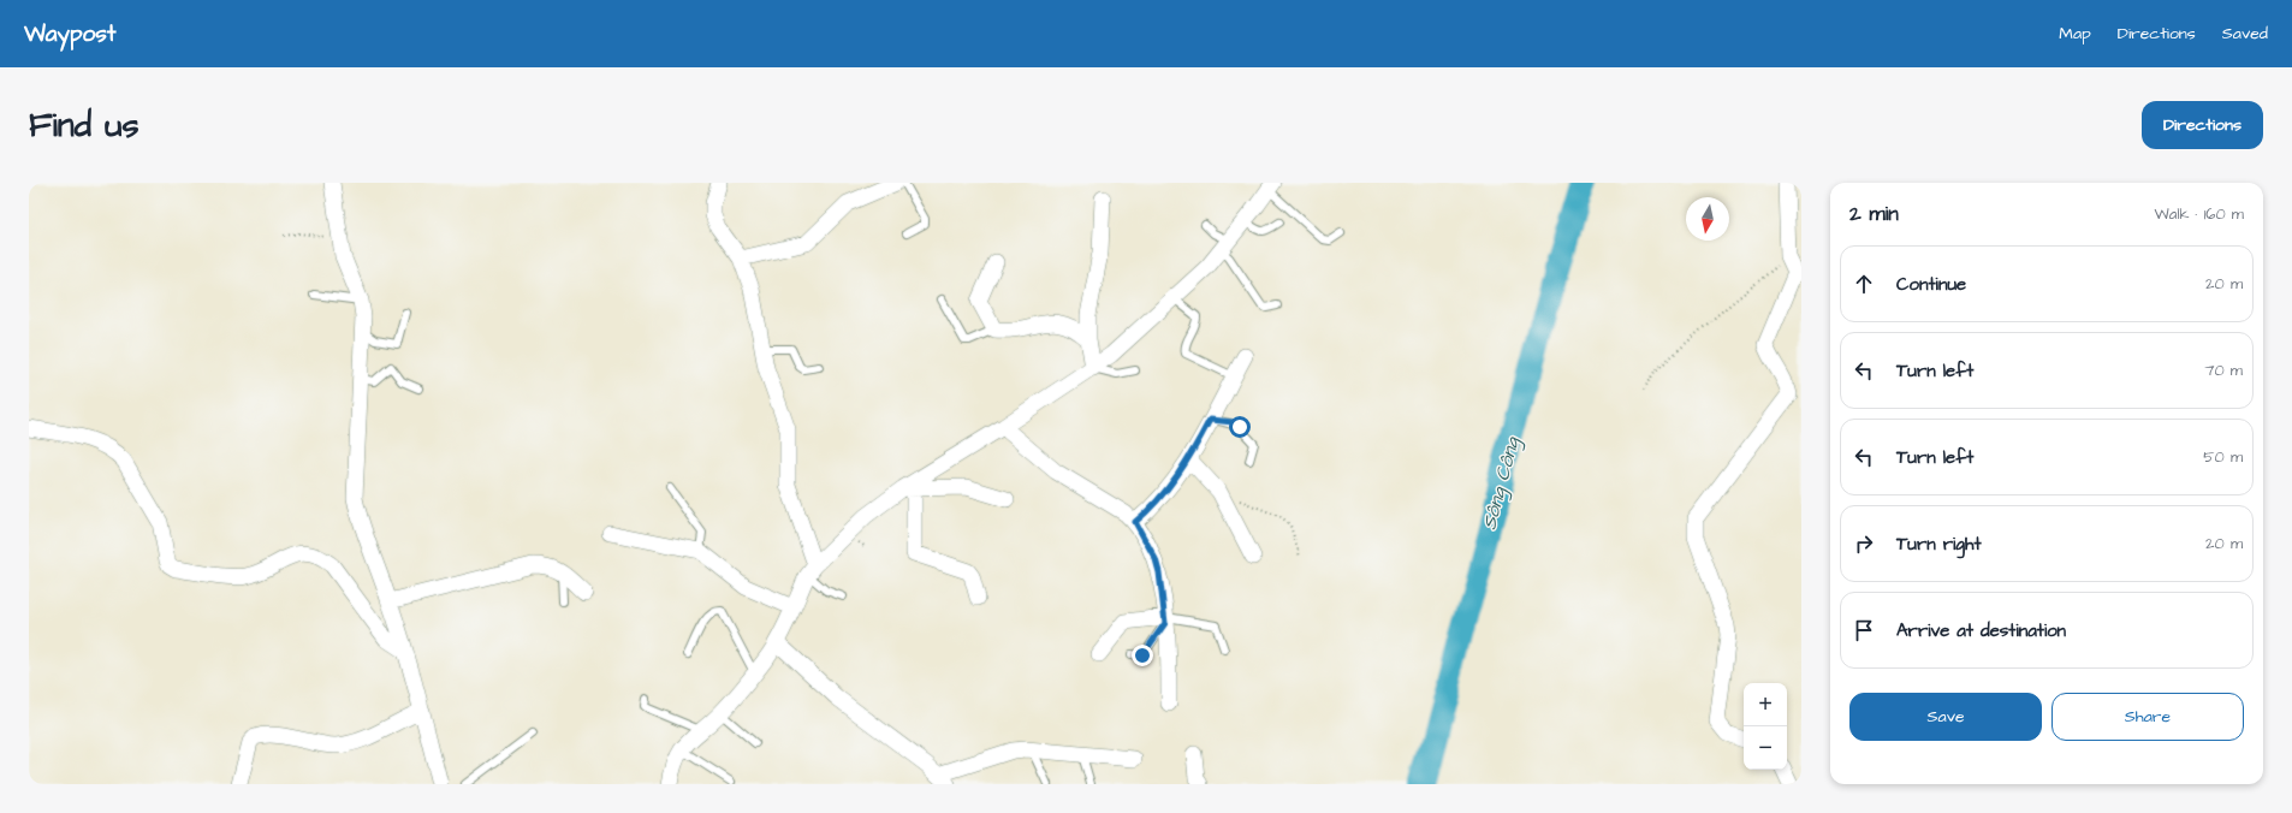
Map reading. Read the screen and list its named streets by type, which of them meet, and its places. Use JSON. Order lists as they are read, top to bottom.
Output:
{
  "water": ["Sông Công"],
  "north": "bottom",
  "page": {
    "header": "Waypost",
    "nav": ["Map", "Directions", "Saved"],
    "buttons": [
      "Directions",
      ["Save", "Share"]
    ],
    "title": "Find us",
    "heading": ["2 min", "Walk · 160 m"],
    "list": [
      ["Continue", "20 m"],
      ["Turn left", "70 m"],
      ["Turn left", "50 m"],
      ["Turn right", "20 m"],
      "Arrive at destination"
    ],
    "map_buttons": ["+", "−"]
  }
}
